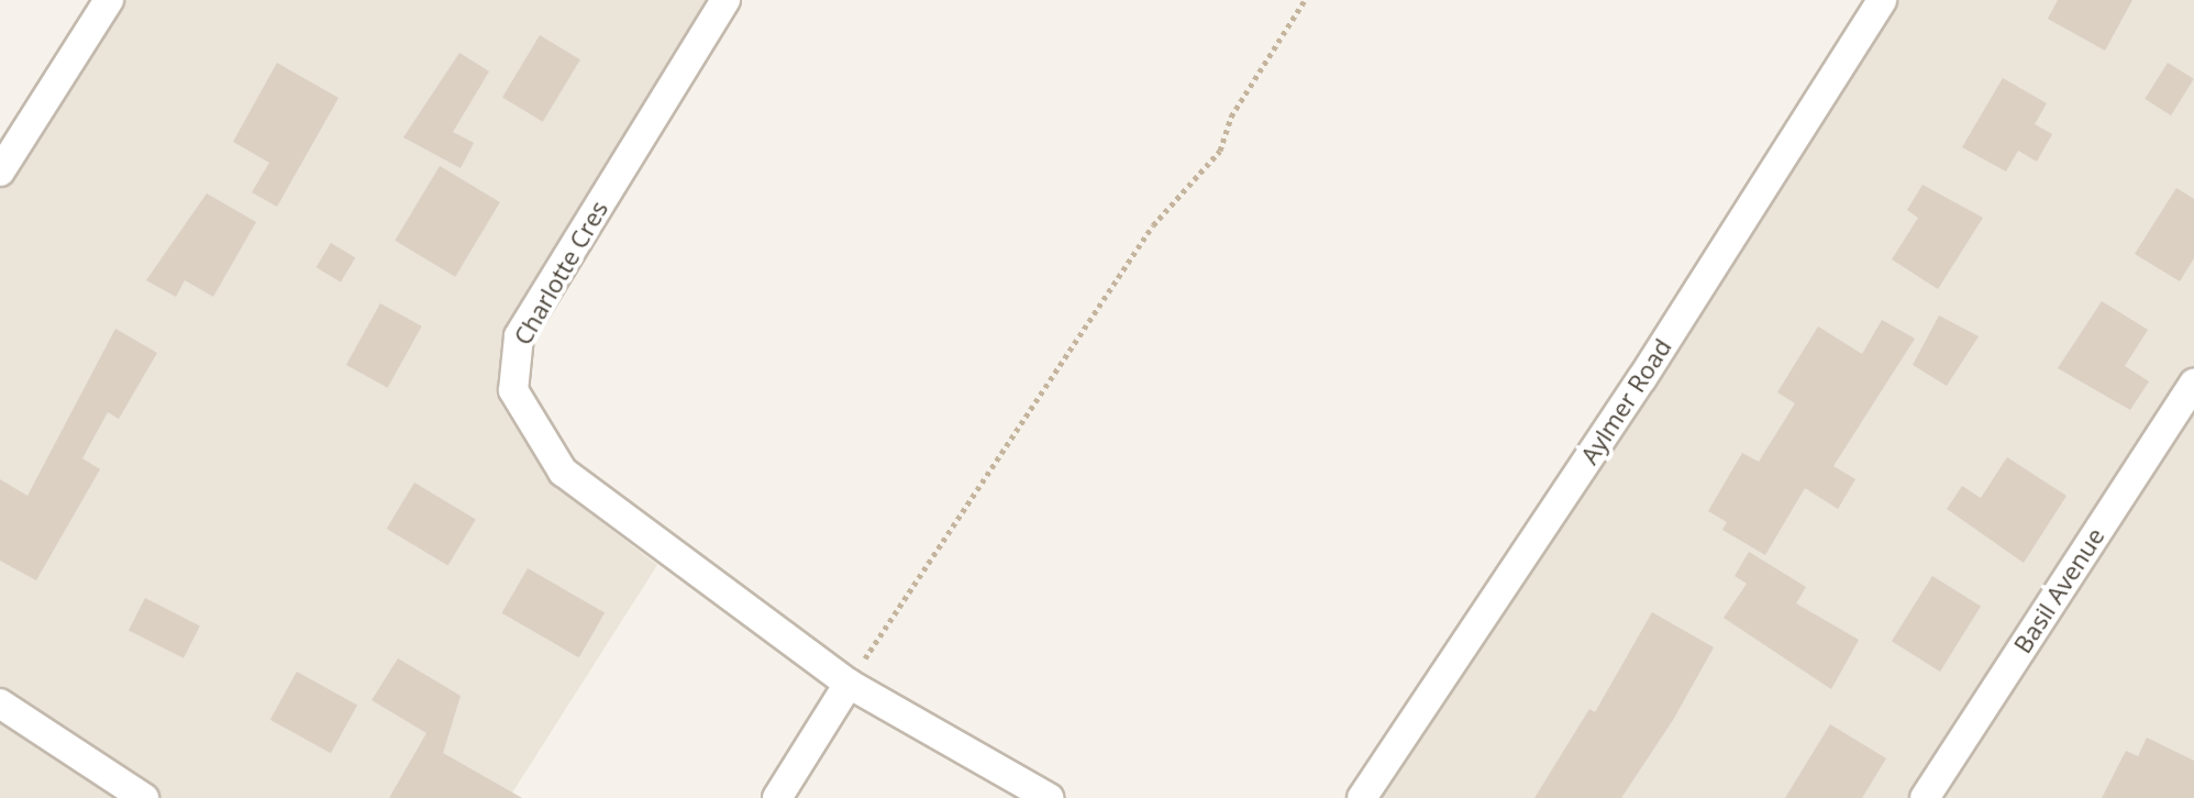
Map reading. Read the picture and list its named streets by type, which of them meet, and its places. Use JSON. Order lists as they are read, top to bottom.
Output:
{
  "streets": {
    "street": ["Charlotte Cres", "Aylmer Road", "Basil Avenue"]
  }
}
